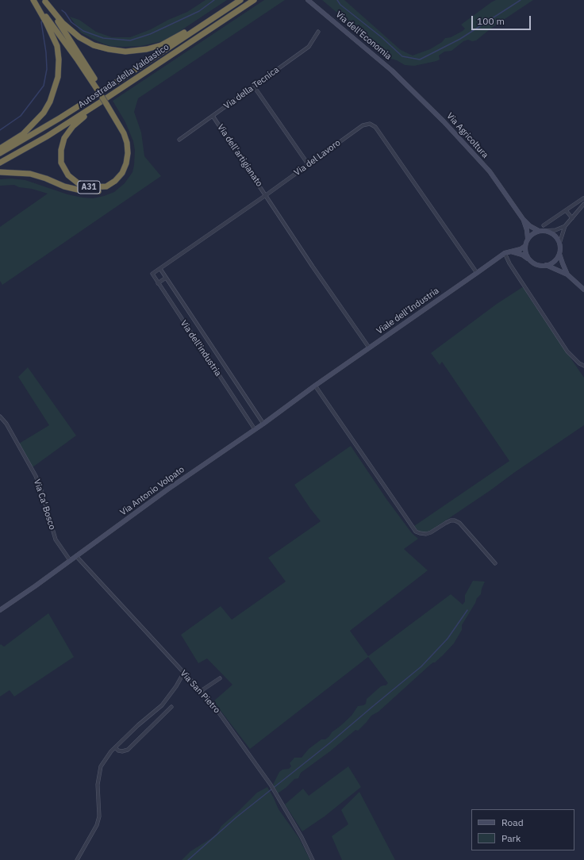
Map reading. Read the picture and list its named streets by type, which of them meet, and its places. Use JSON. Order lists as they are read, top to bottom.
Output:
{
  "streets": {
    "highway": ["Autostrada della Valdastico", "A31"],
    "street": [
      "Via dell'Economia",
      "Via della Tecnica",
      "Via Agricoltura",
      "Via dell'artigianato",
      "Via del Lavoro",
      "Viale dell'Industria",
      "Via dell'industria",
      "Via Antonio Volpato",
      "Via Ca' Bosco",
      "Via San Pietro"
    ]
  },
  "crossings": [
    ["Via dell'Economia", "Via Agricoltura"],
    ["Autostrada della Valdastico", "A31"],
    ["Via della Tecnica", "Via dell'artigianato"],
    ["Via Agricoltura", "Viale dell'Industria"],
    ["Via dell'artigianato", "Via del Lavoro"],
    ["Via del Lavoro", "Viale dell'Industria"],
    ["Viale dell'Industria", "Via Antonio Volpato"],
    ["Via dell'industria", "Via Antonio Volpato"],
    ["Via Antonio Volpato", "Via Ca' Bosco"],
    ["Via Antonio Volpato", "Via San Pietro"]
  ],
  "legend": ["Road", "Park"],
  "scale_bar": "100 m"
}
